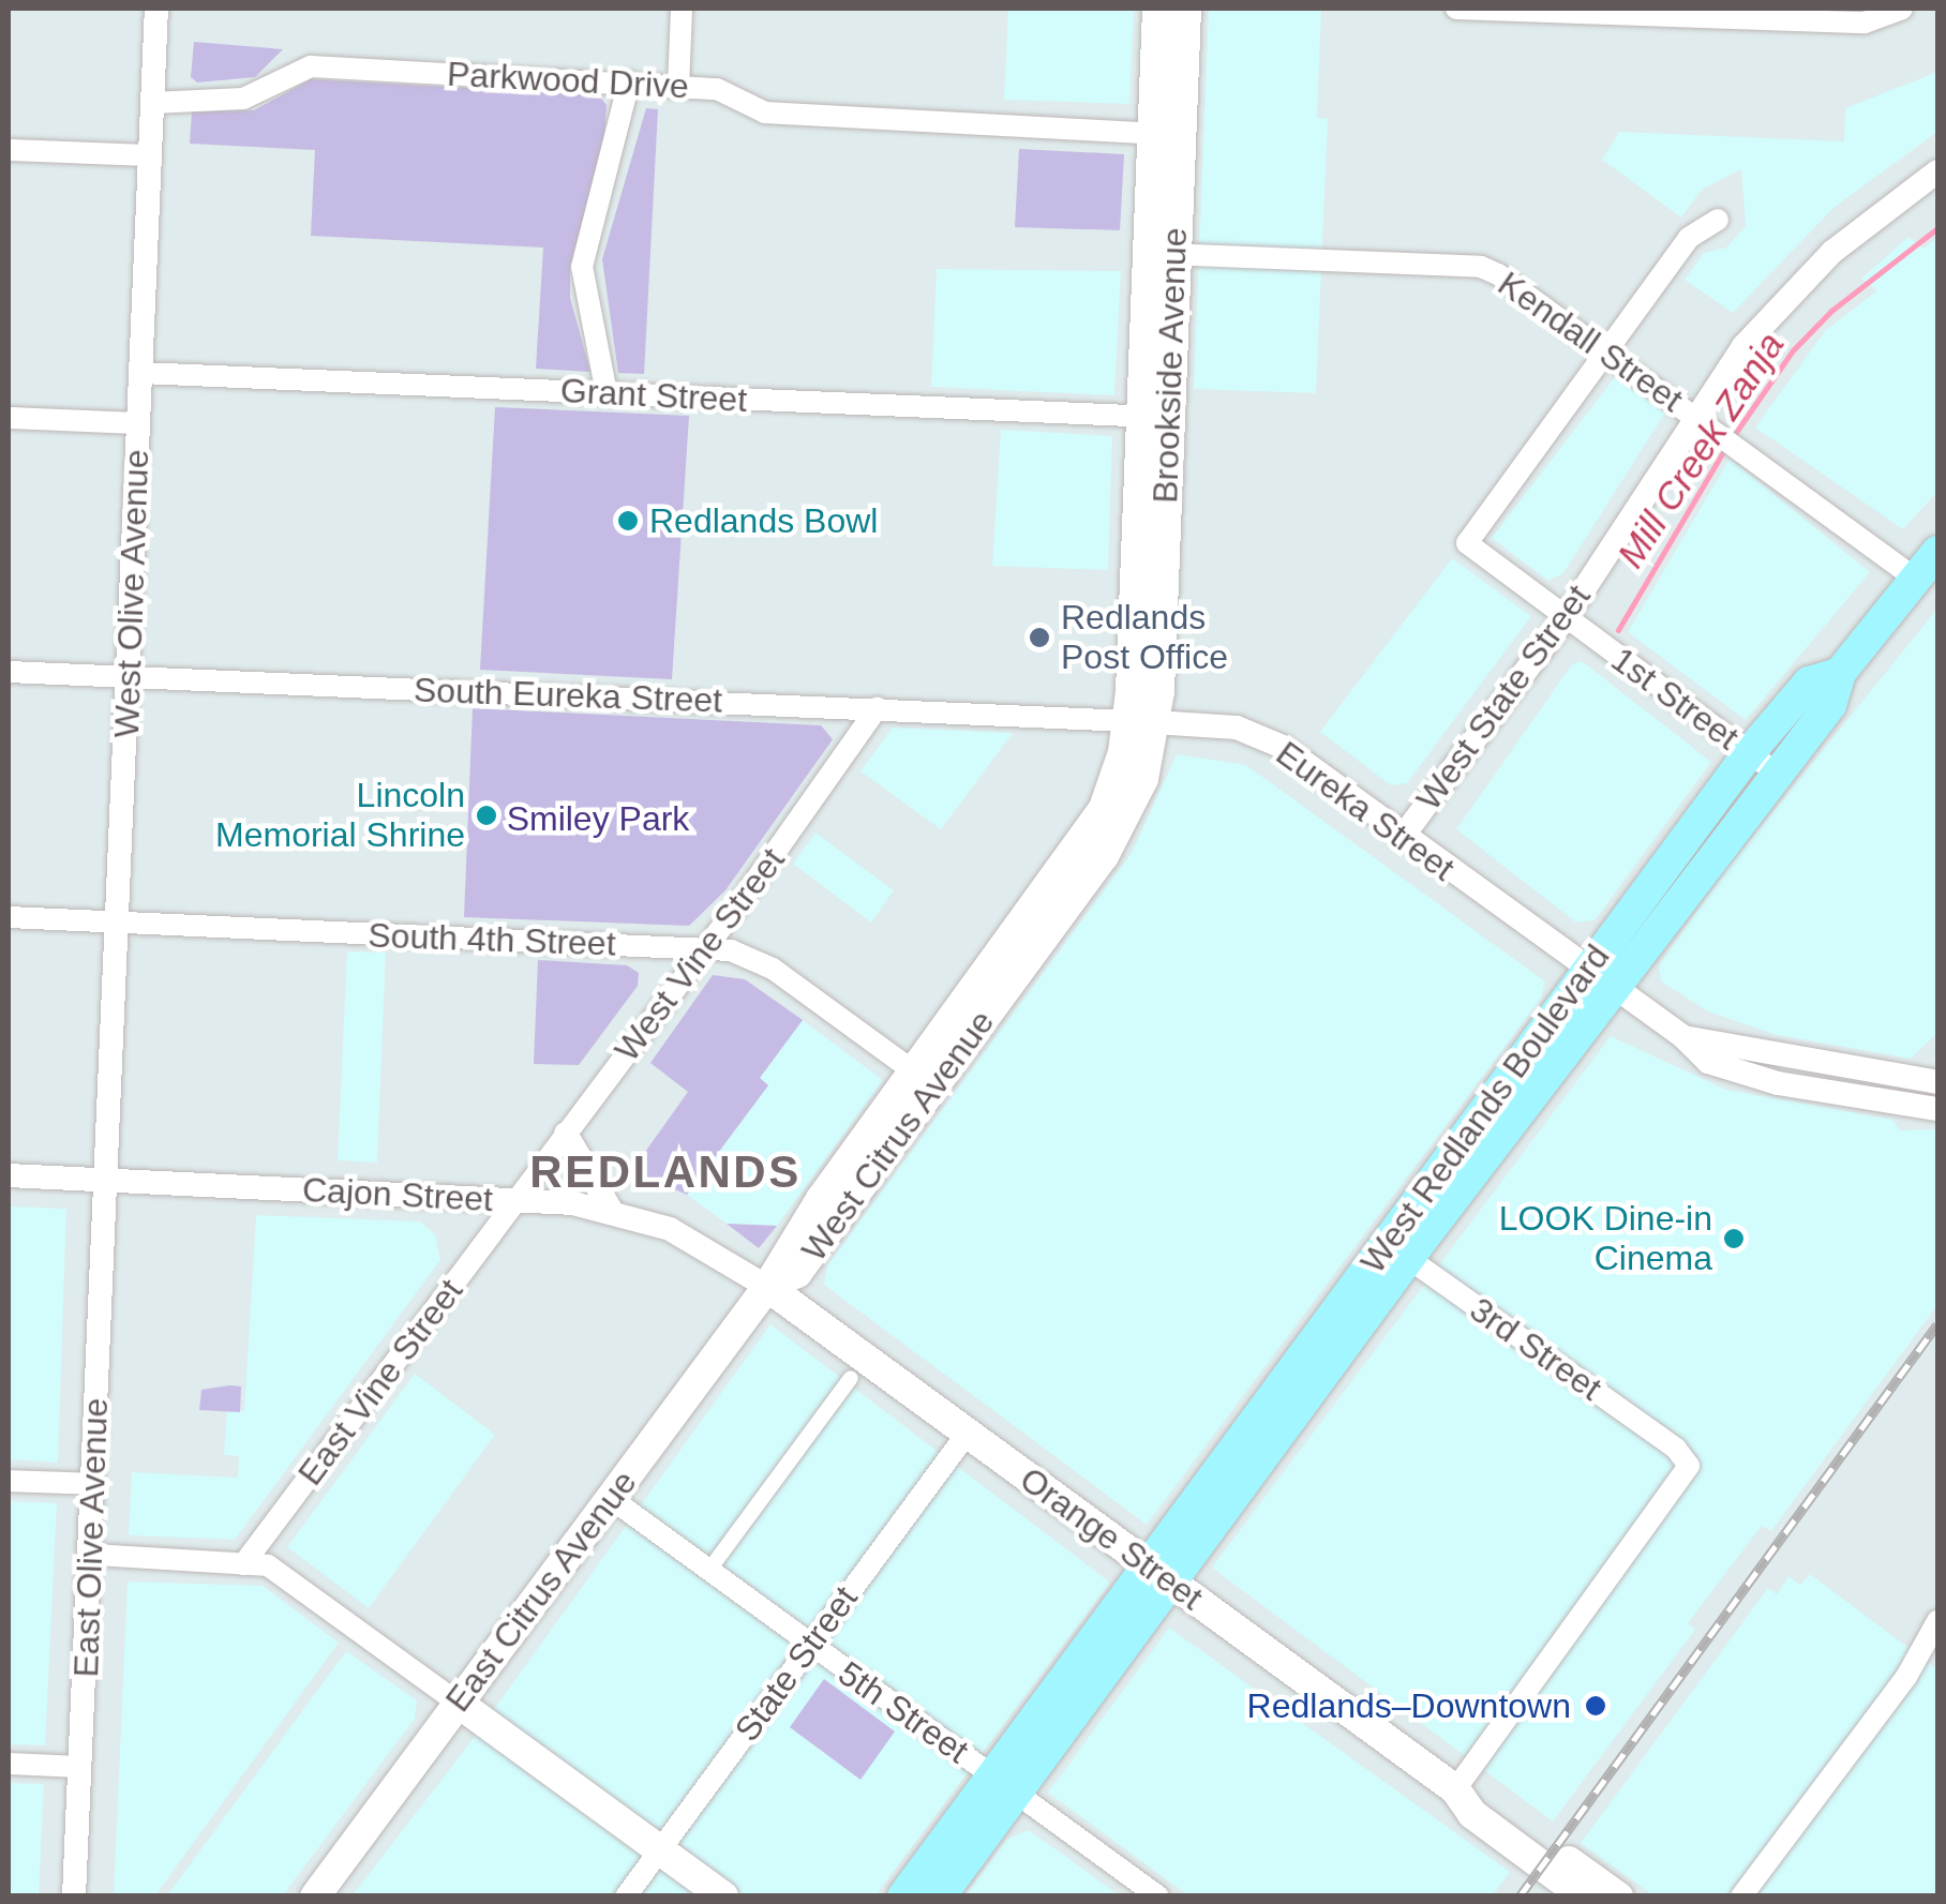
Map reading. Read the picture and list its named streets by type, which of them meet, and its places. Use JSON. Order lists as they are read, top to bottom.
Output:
{
  "streets": {
    "main road": [
      "Brookside Avenue",
      "West Redlands Boulevard",
      "West Citrus Avenue",
      "Orange Street",
      "East Citrus Avenue"
    ],
    "street": [
      "Parkwood Drive",
      "Kendall Street",
      "Grant Street",
      "West Olive Avenue",
      "South Eureka Street",
      "West State Street",
      "1st Street",
      "Eureka Street",
      "South 4th Street",
      "West Vine Street",
      "Cajon Street",
      "3rd Street",
      "East Vine Street",
      "East Olive Avenue",
      "State Street",
      "5th Street"
    ]
  },
  "crossings": [
    ["Parkwood Drive", "Brookside Avenue"],
    ["Parkwood Drive", "West Olive Avenue"],
    ["Kendall Street", "Brookside Avenue"],
    ["Kendall Street", "West State Street"],
    ["Kendall Street", "1st Street"],
    ["Kendall Street", "West Redlands Boulevard"],
    ["Brookside Avenue", "Grant Street"],
    ["Brookside Avenue", "South Eureka Street"],
    ["Brookside Avenue", "Eureka Street"],
    ["Brookside Avenue", "West Citrus Avenue"],
    ["Grant Street", "West Olive Avenue"],
    ["West Olive Avenue", "South Eureka Street"],
    ["West Olive Avenue", "South 4th Street"],
    ["West Olive Avenue", "Cajon Street"],
    ["West Olive Avenue", "East Olive Avenue"],
    ["South Eureka Street", "Eureka Street"],
    ["South Eureka Street", "West Vine Street"],
    ["South Eureka Street", "West Citrus Avenue"],
    ["West State Street", "1st Street"],
    ["West State Street", "Eureka Street"],
    ["1st Street", "West Redlands Boulevard"],
    ["Eureka Street", "West Redlands Boulevard"],
    ["Eureka Street", "West Citrus Avenue"],
    ["South 4th Street", "West Vine Street"],
    ["South 4th Street", "West Citrus Avenue"],
    ["West Vine Street", "Cajon Street"],
    ["West Vine Street", "East Vine Street"],
    ["West Redlands Boulevard", "3rd Street"],
    ["West Redlands Boulevard", "Orange Street"],
    ["West Redlands Boulevard", "5th Street"],
    ["West Citrus Avenue", "Cajon Street"],
    ["West Citrus Avenue", "Orange Street"],
    ["West Citrus Avenue", "East Citrus Avenue"],
    ["Cajon Street", "East Vine Street"],
    ["Cajon Street", "East Olive Avenue"],
    ["Cajon Street", "Orange Street"],
    ["Cajon Street", "East Citrus Avenue"],
    ["3rd Street", "Orange Street"],
    ["Orange Street", "East Citrus Avenue"],
    ["Orange Street", "State Street"],
    ["East Citrus Avenue", "5th Street"],
    ["State Street", "5th Street"]
  ],
  "districts": ["REDLANDS"],
  "water": ["Mill Creek Zanja"],
  "parks": ["Smiley Park"],
  "places": [
    "Redlands Bowl",
    "Redlands Post Office",
    "Lincoln Memorial Shrine",
    "LOOK Dine-in Cinema",
    "Redlands–Downtown"
  ]
}
